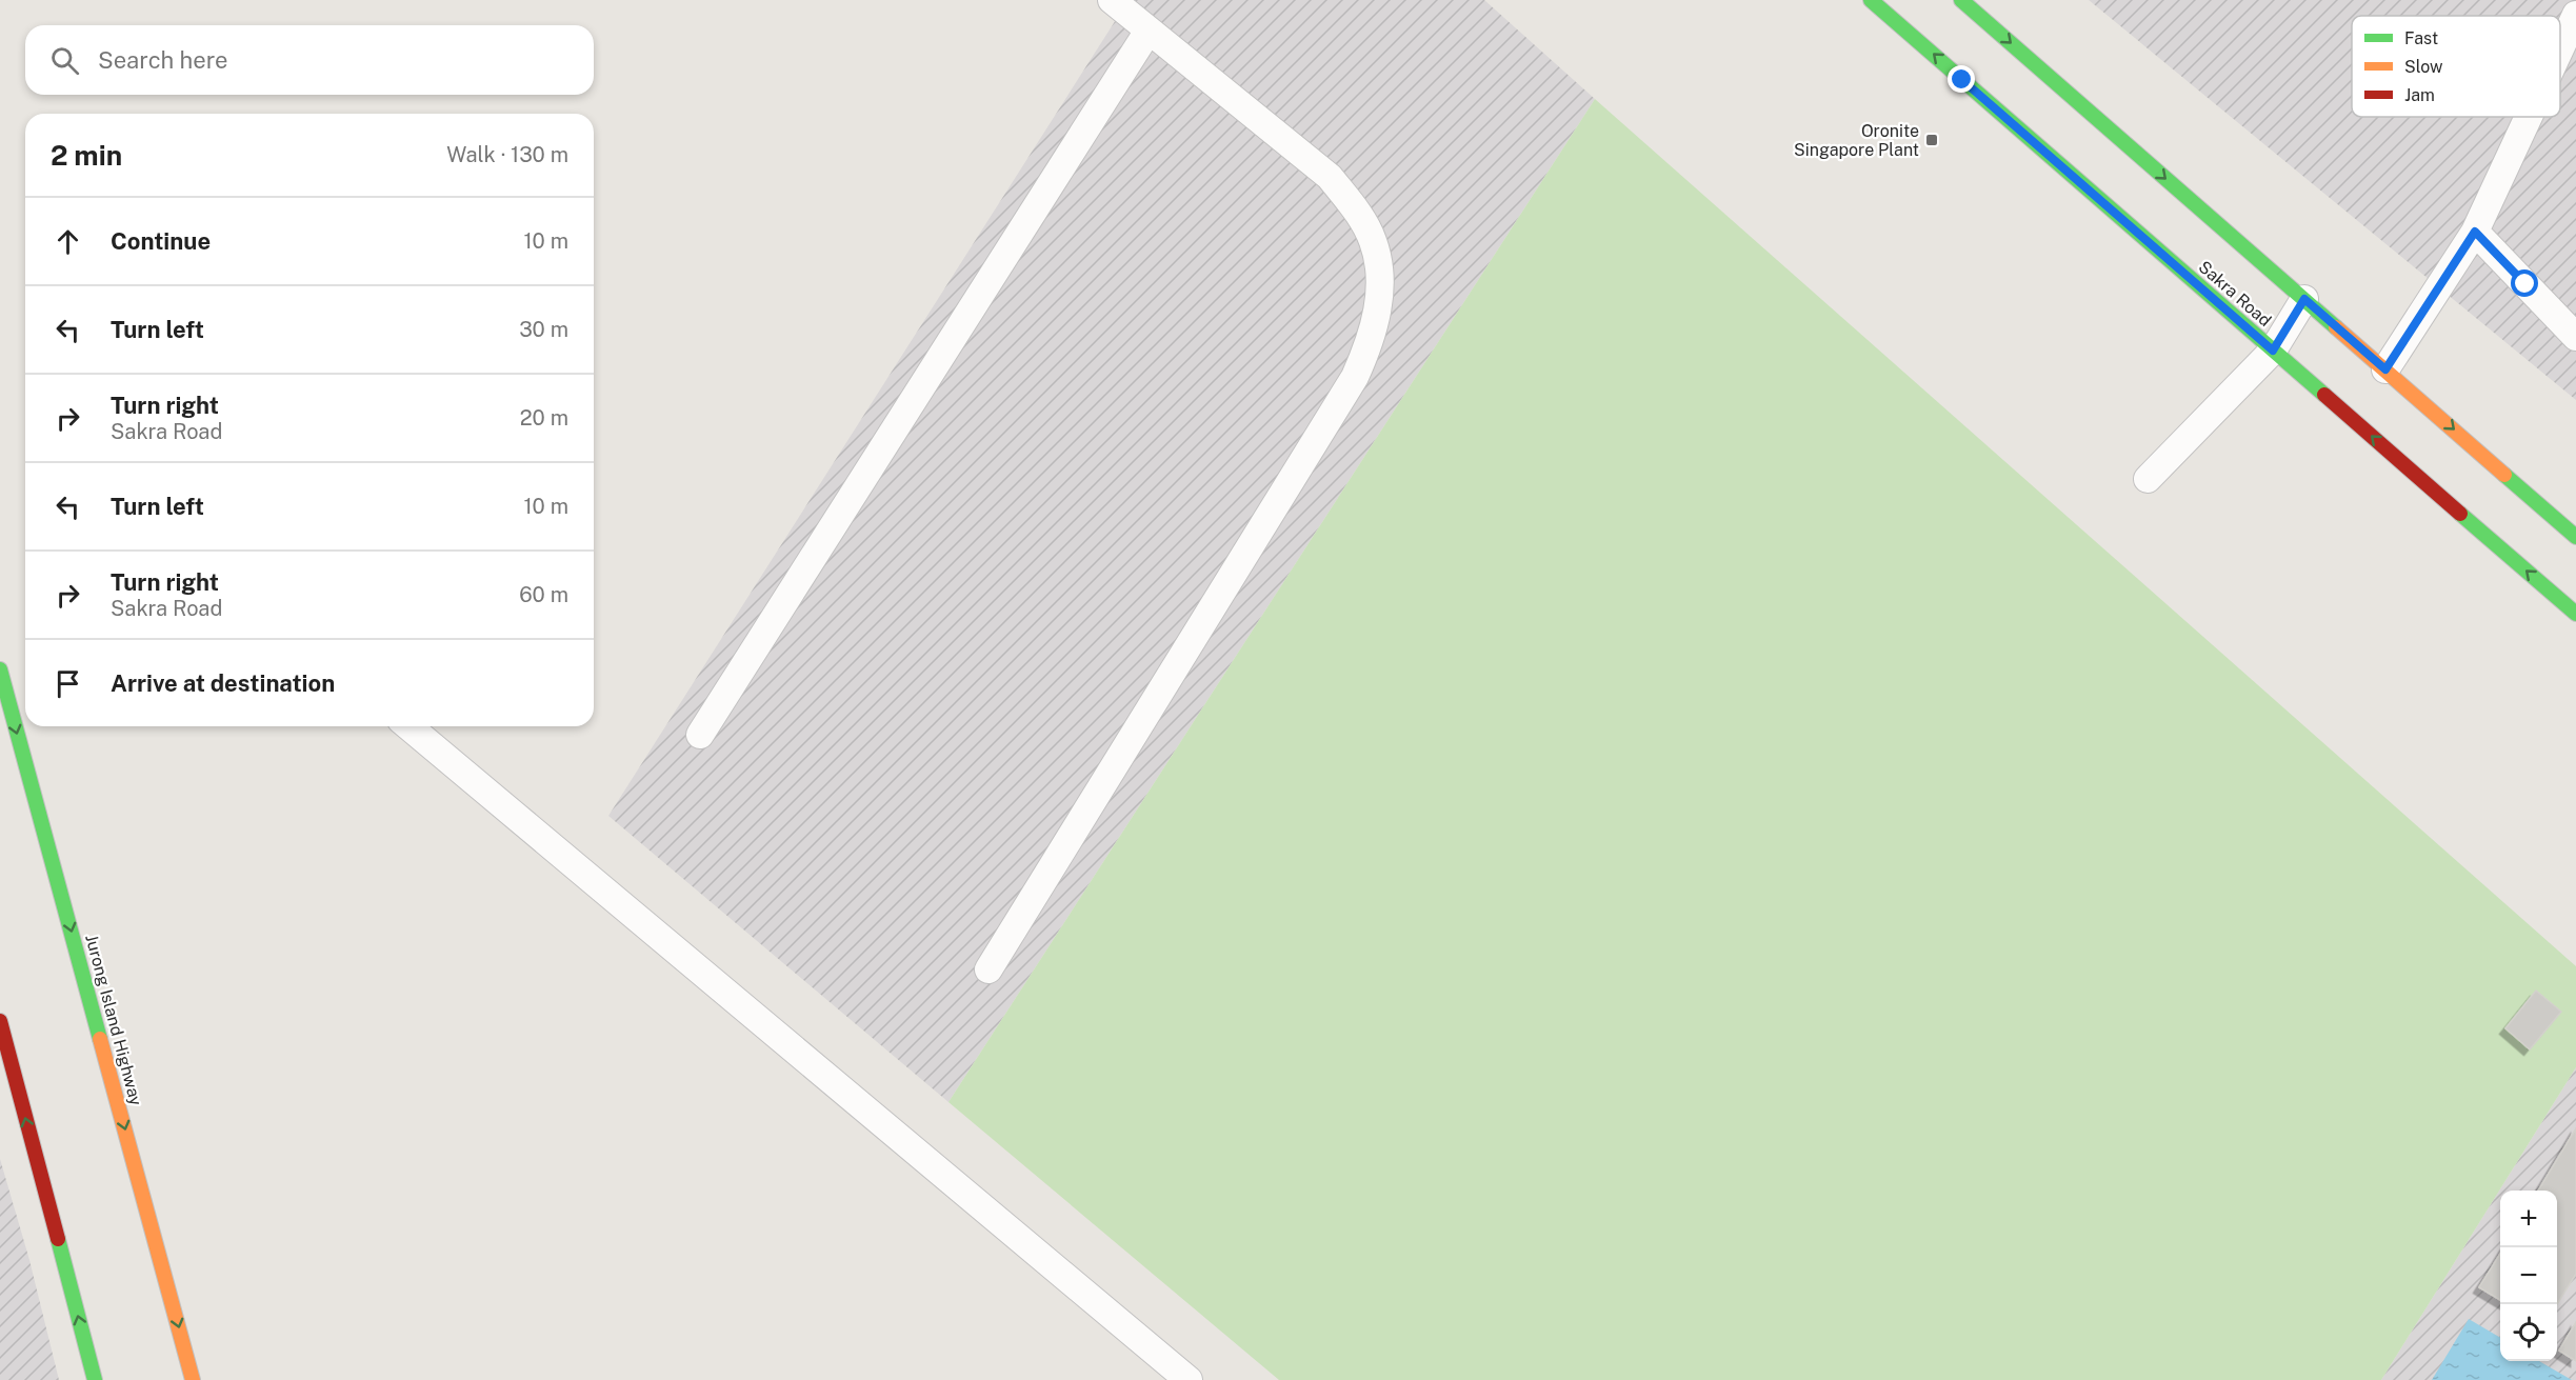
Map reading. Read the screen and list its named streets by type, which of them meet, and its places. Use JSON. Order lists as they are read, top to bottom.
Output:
{
  "streets": {
    "street": ["Sakra Road", "Jurong Island Highway"]
  },
  "places": {
    "transit": ["Oronite Singapore Plant"]
  },
  "legend": ["Fast", "Slow", "Jam"],
  "page": {
    "search": "Search here",
    "heading": ["2 min", "Walk · 130 m"],
    "list": [
      ["Continue", "10 m"],
      ["Turn left", "30 m"],
      ["Turn right", "Sakra Road", "20 m"],
      ["Turn left", "10 m"],
      ["Turn right", "Sakra Road", "60 m"],
      "Arrive at destination"
    ],
    "map_buttons": ["+", "−"]
  }
}
